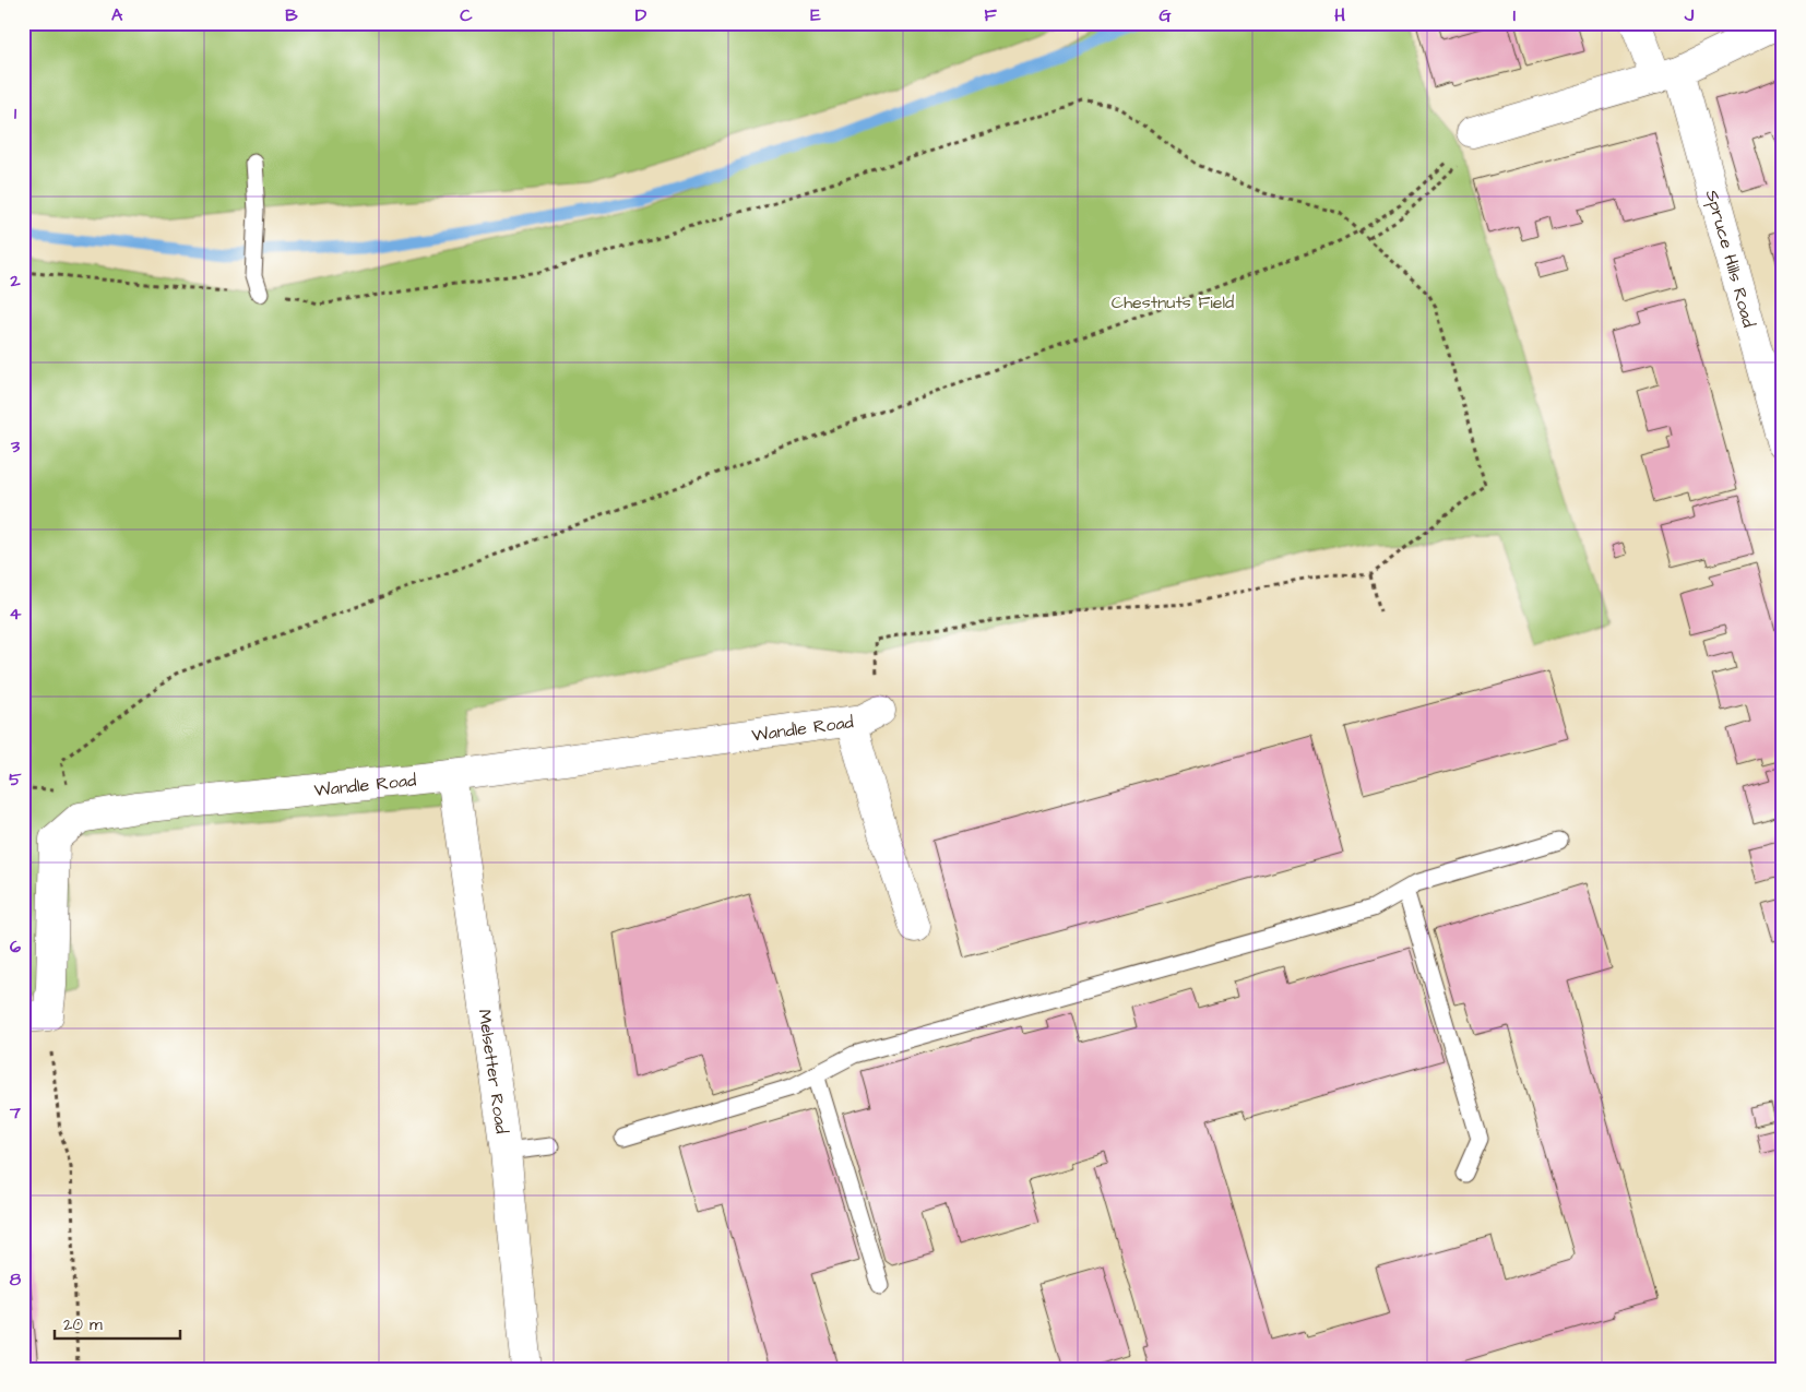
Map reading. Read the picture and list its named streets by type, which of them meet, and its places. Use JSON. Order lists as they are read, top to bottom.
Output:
{
  "streets": {
    "street": ["Spruce Hills Road", "Wandle Road", "Melsetter Road"]
  },
  "crossings": [
    ["Wandle Road", "Melsetter Road"]
  ],
  "parks": ["Chestnuts Field"],
  "scale_bar": "20 m",
  "grid": {
    "columns": [
      "A",
      "B",
      "C",
      "D",
      "E",
      "F",
      "G",
      "H",
      "I",
      "J"
    ],
    "rows": [
      "1",
      "2",
      "3",
      "4",
      "5",
      "6",
      "7",
      "8"
    ]
  }
}
